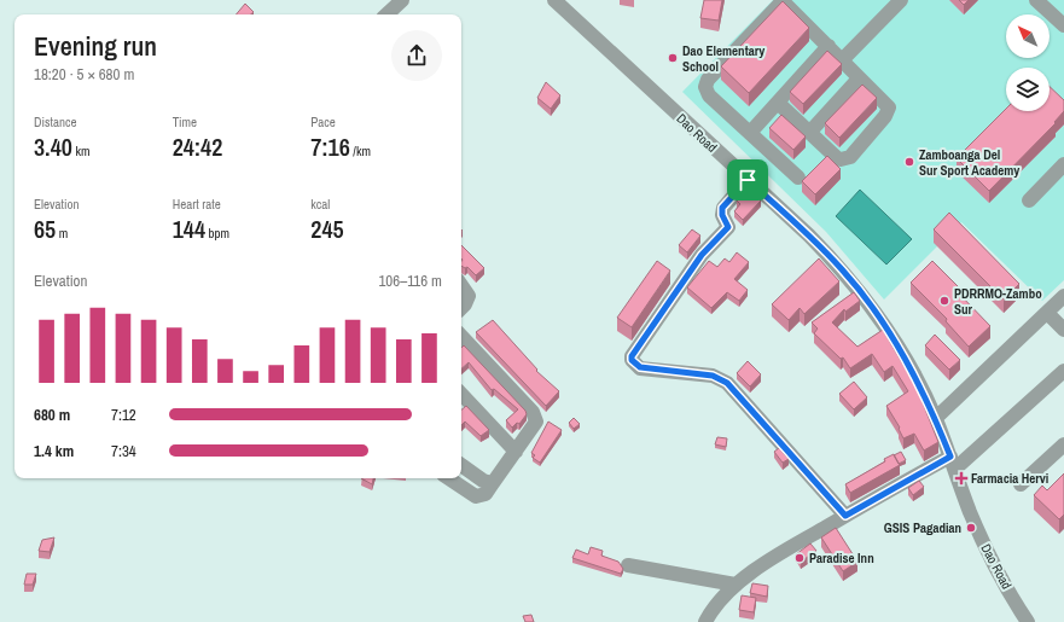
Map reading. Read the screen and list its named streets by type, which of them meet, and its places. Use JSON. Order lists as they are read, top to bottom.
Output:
{
  "streets": {
    "street": ["Dao Road"]
  },
  "places": {
    "other": [
      "Dao Elementary School",
      "Zamboanga Del Sur Sport Academy",
      "PDRRMO-Zambo Sur",
      "GSIS Pagadian",
      "Paradise Inn"
    ],
    "health": ["Farmacia Hervi"]
  },
  "north": "top left",
  "page": {
    "heading": ["Evening run", "18:20 · 5 × 680 m"],
    "stats": [
      ["Distance", "3.40 km"],
      ["Time", "24:42"],
      ["Pace", "7:16 /km"],
      ["Elevation", "65 m"],
      ["Heart rate", "144 bpm"],
      ["kcal", "245"]
    ],
    "chart": ["Elevation", "106–116 m"],
    "list": [
      {
        "name": "680 m",
        "note": "7:12"
      },
      {
        "name": "1.4 km",
        "note": "7:34"
      }
    ]
  }
}
